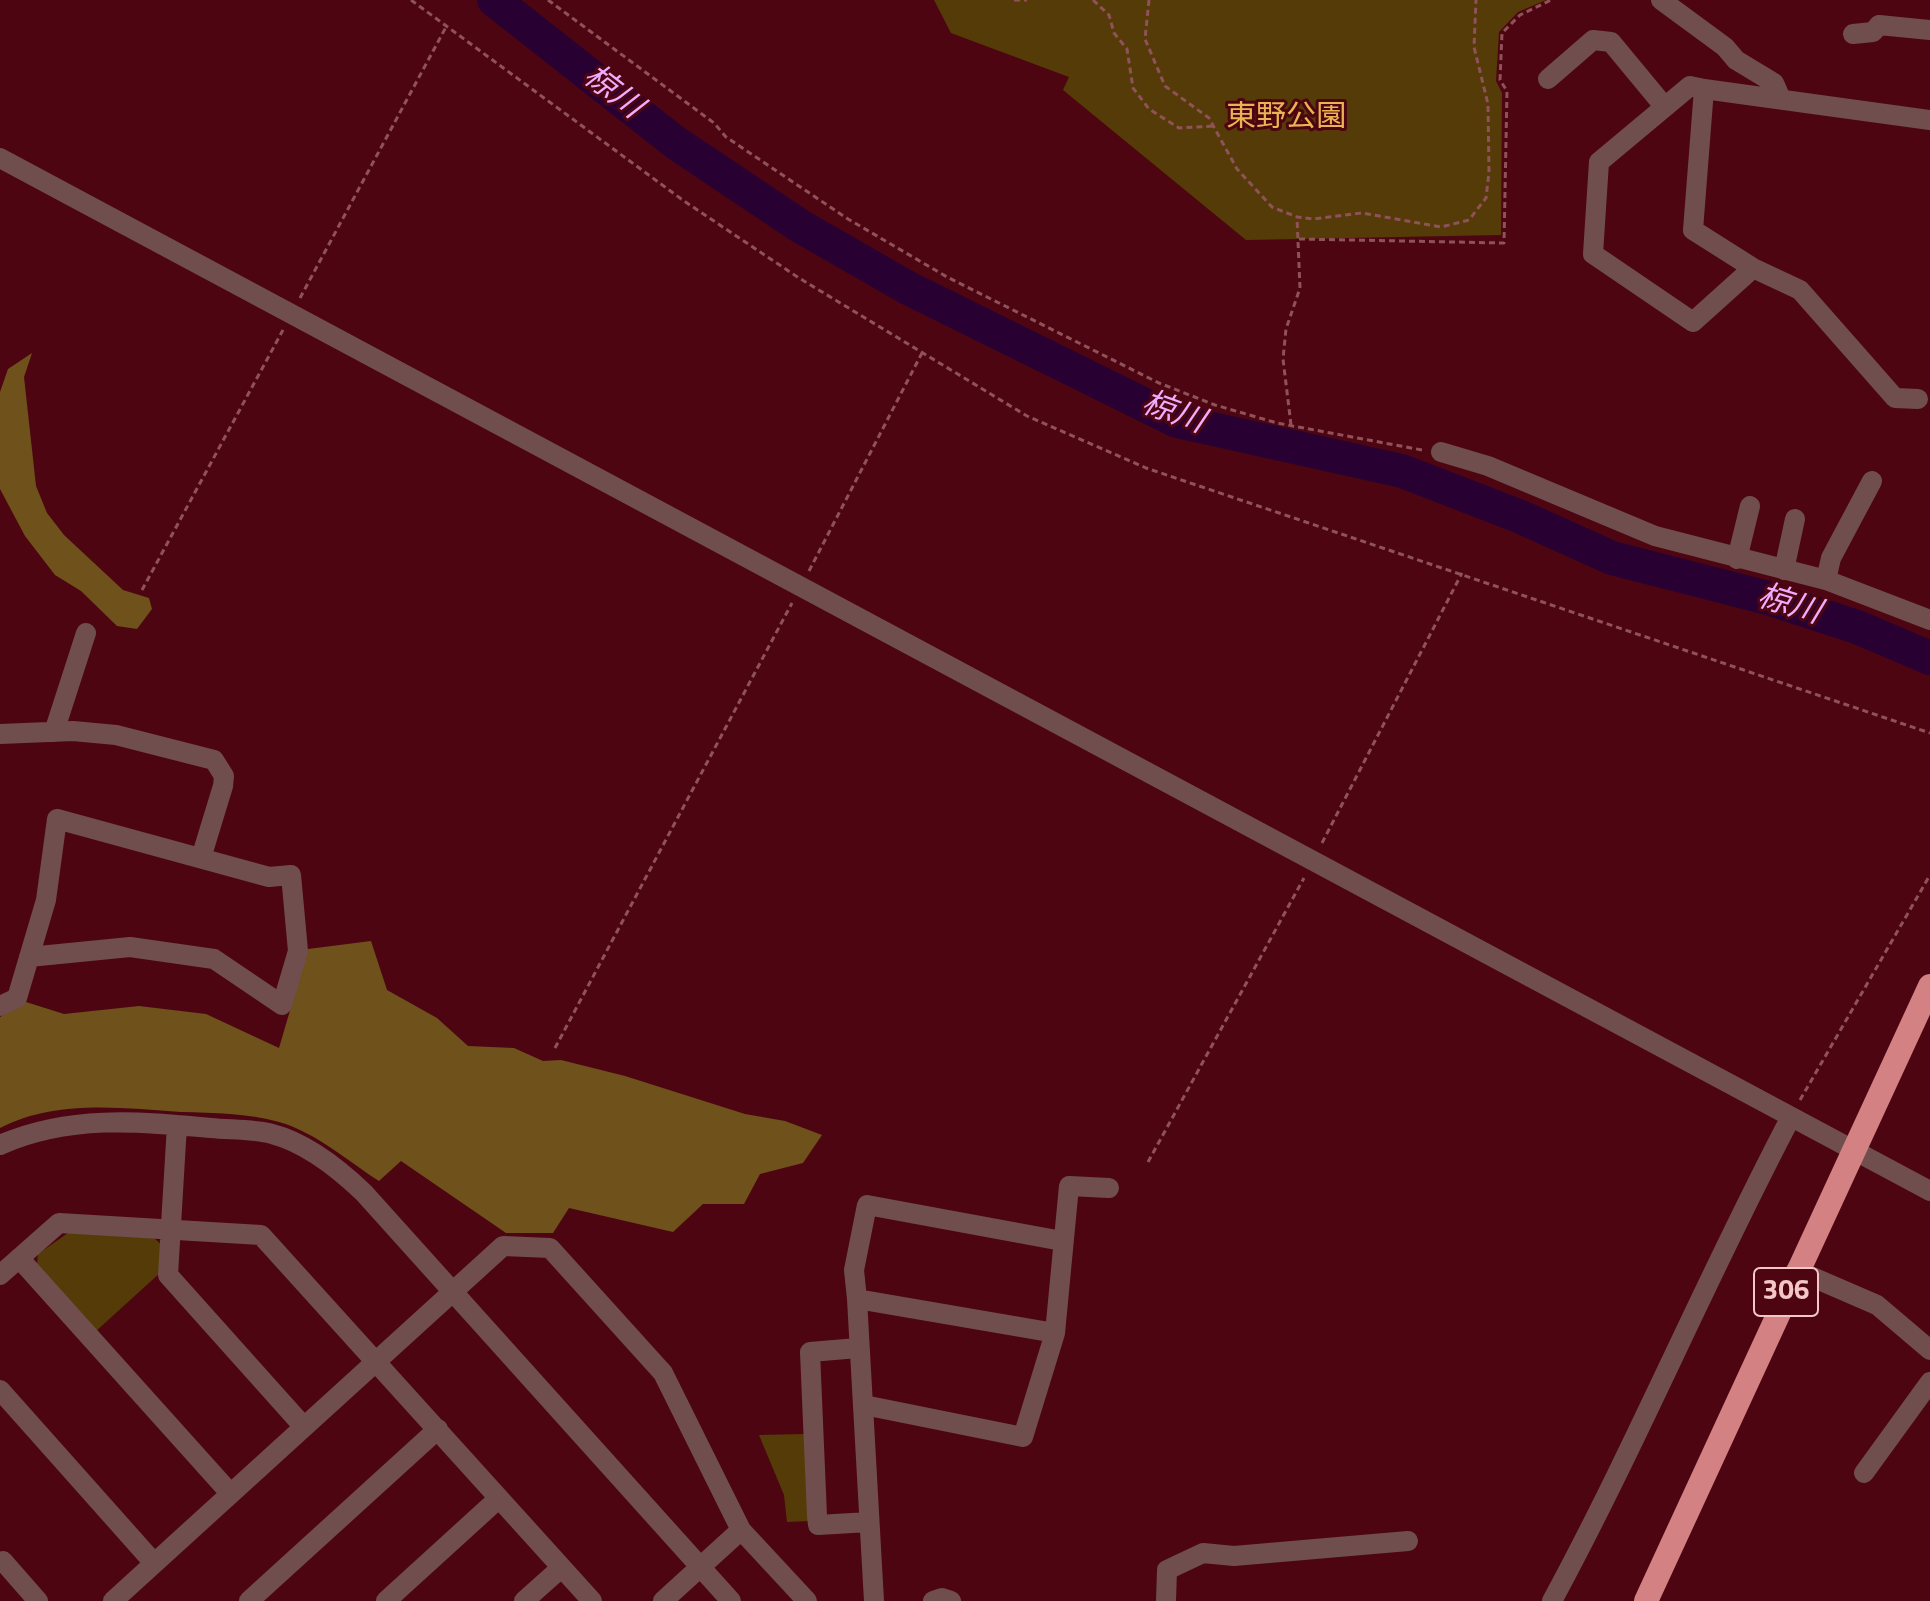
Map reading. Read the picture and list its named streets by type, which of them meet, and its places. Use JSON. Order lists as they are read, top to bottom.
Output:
{
  "streets": {
    "highway": ["306"]
  },
  "water": ["椋川"],
  "parks": ["東野公園"]
}
